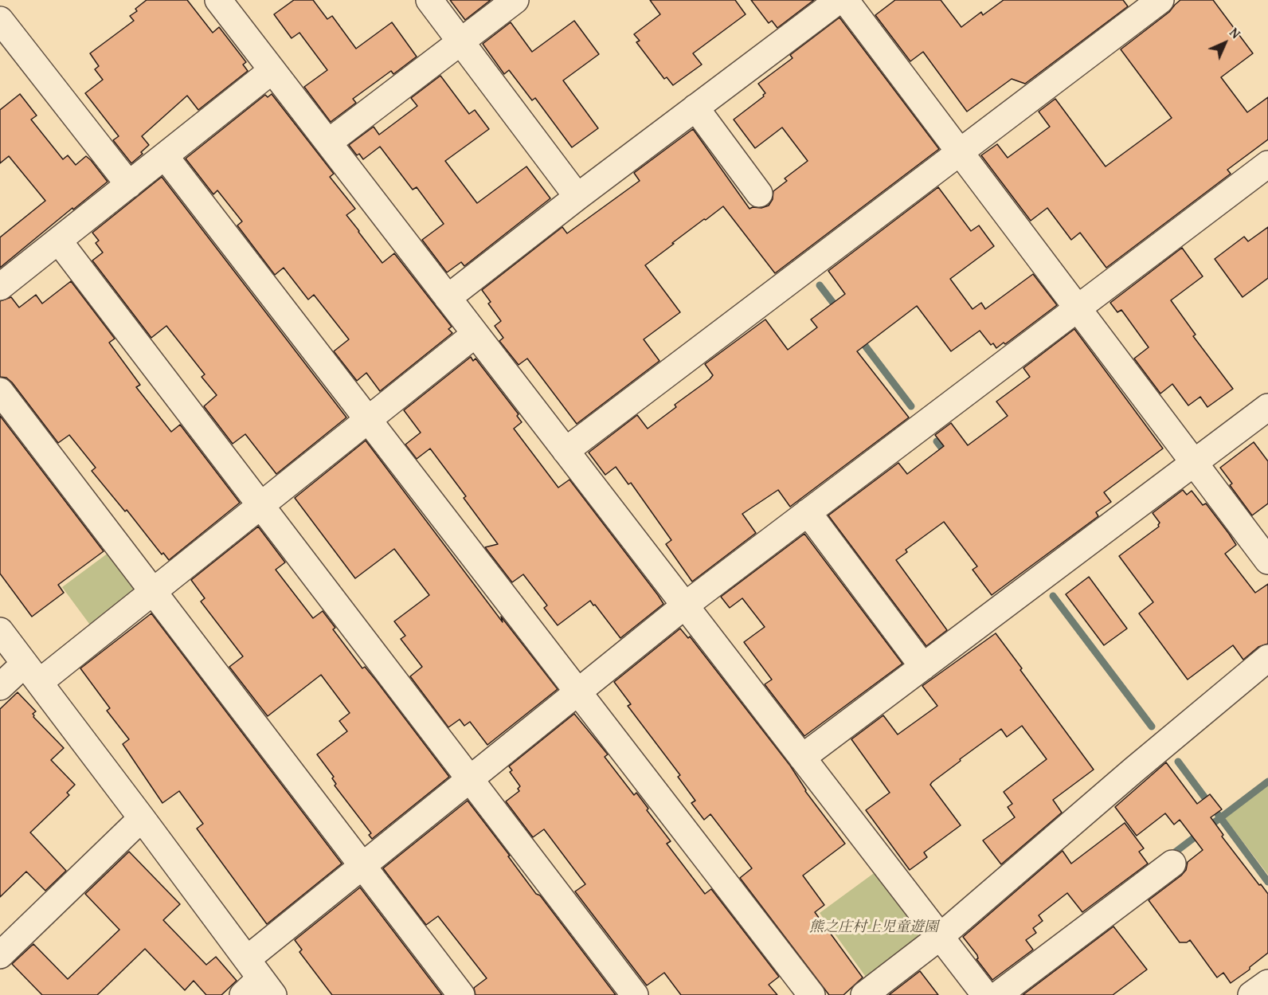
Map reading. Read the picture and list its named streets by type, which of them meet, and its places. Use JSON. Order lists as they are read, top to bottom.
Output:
{
  "parks": ["熊之庄村上児童遊園"],
  "north": "top right"
}
